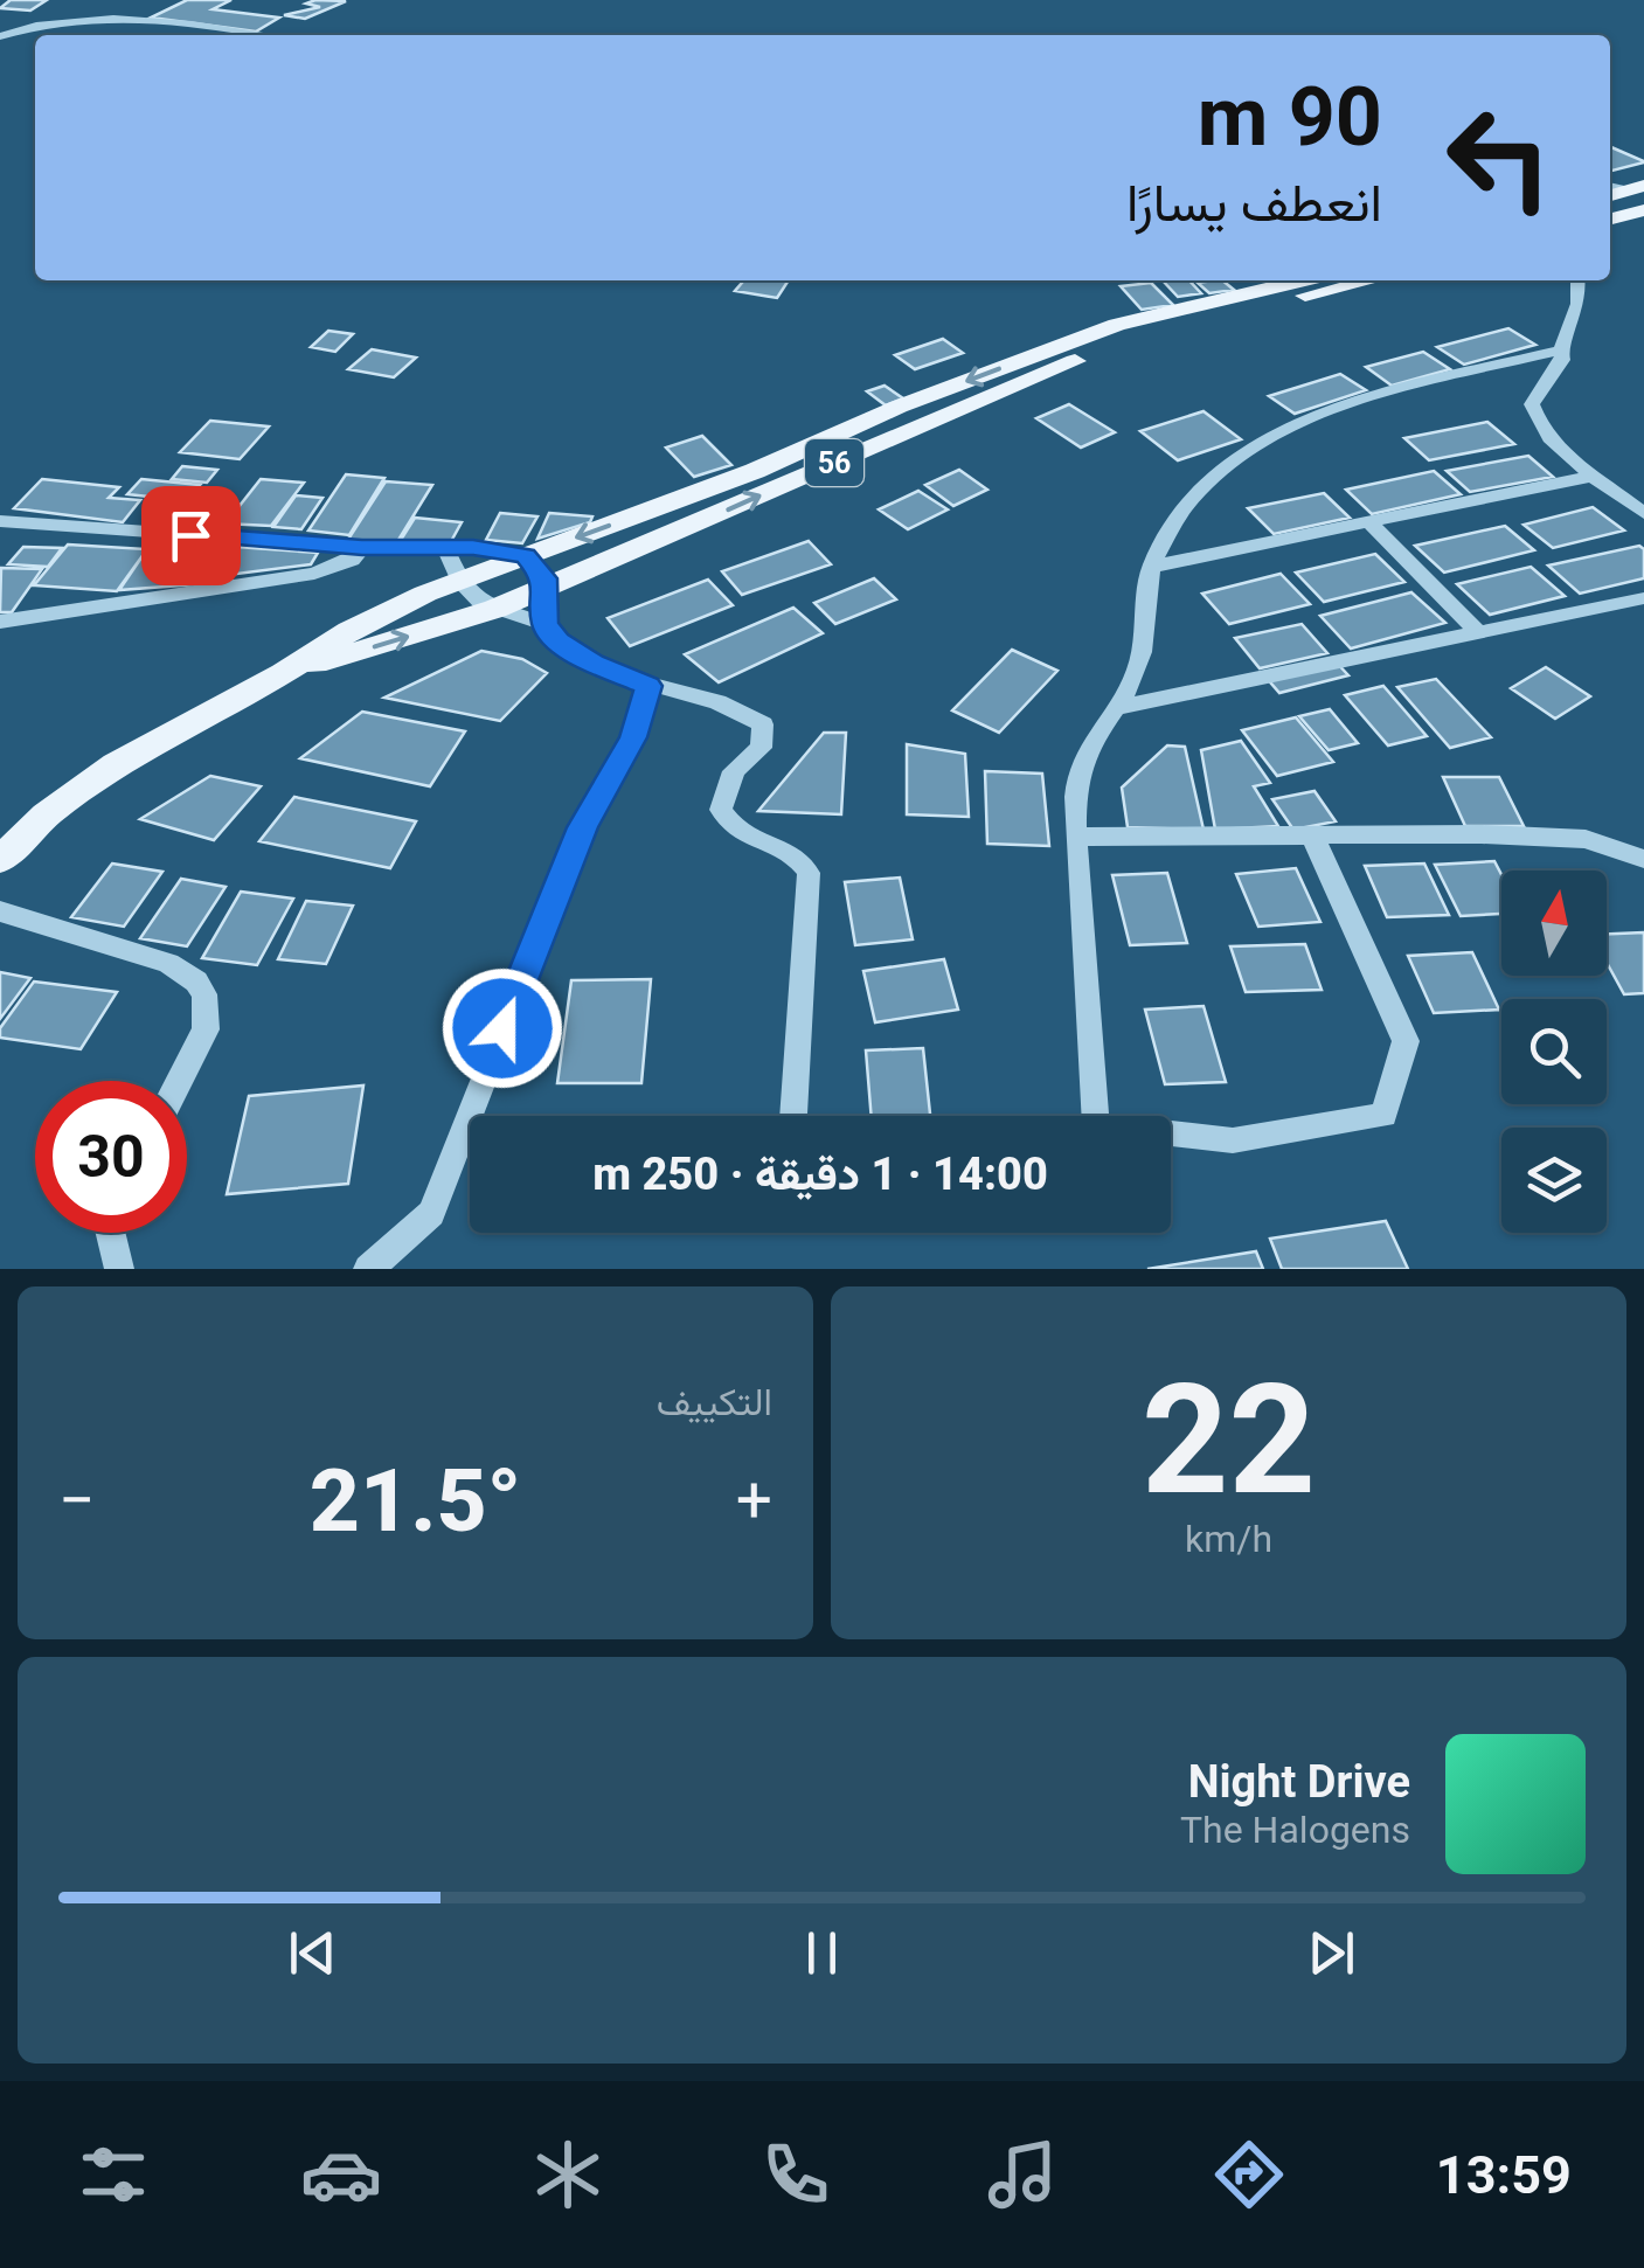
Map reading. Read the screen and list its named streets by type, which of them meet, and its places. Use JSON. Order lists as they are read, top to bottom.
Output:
{
  "streets": {
    "main road": ["56"]
  },
  "north": "top",
  "page": {
    "turn": ["90 m", "انعطف يسارًا"],
    "limit": "30",
    "trip": "14:00 · 1 دقيقة · 250 m",
    "tile": [
      ["22", "km/h"],
      "التكييف"
    ],
    "heat": ["−", "21.5°", "+"],
    "song": ["Night Drive", "The Halogens"],
    "tabs": "13:59"
  }
}
